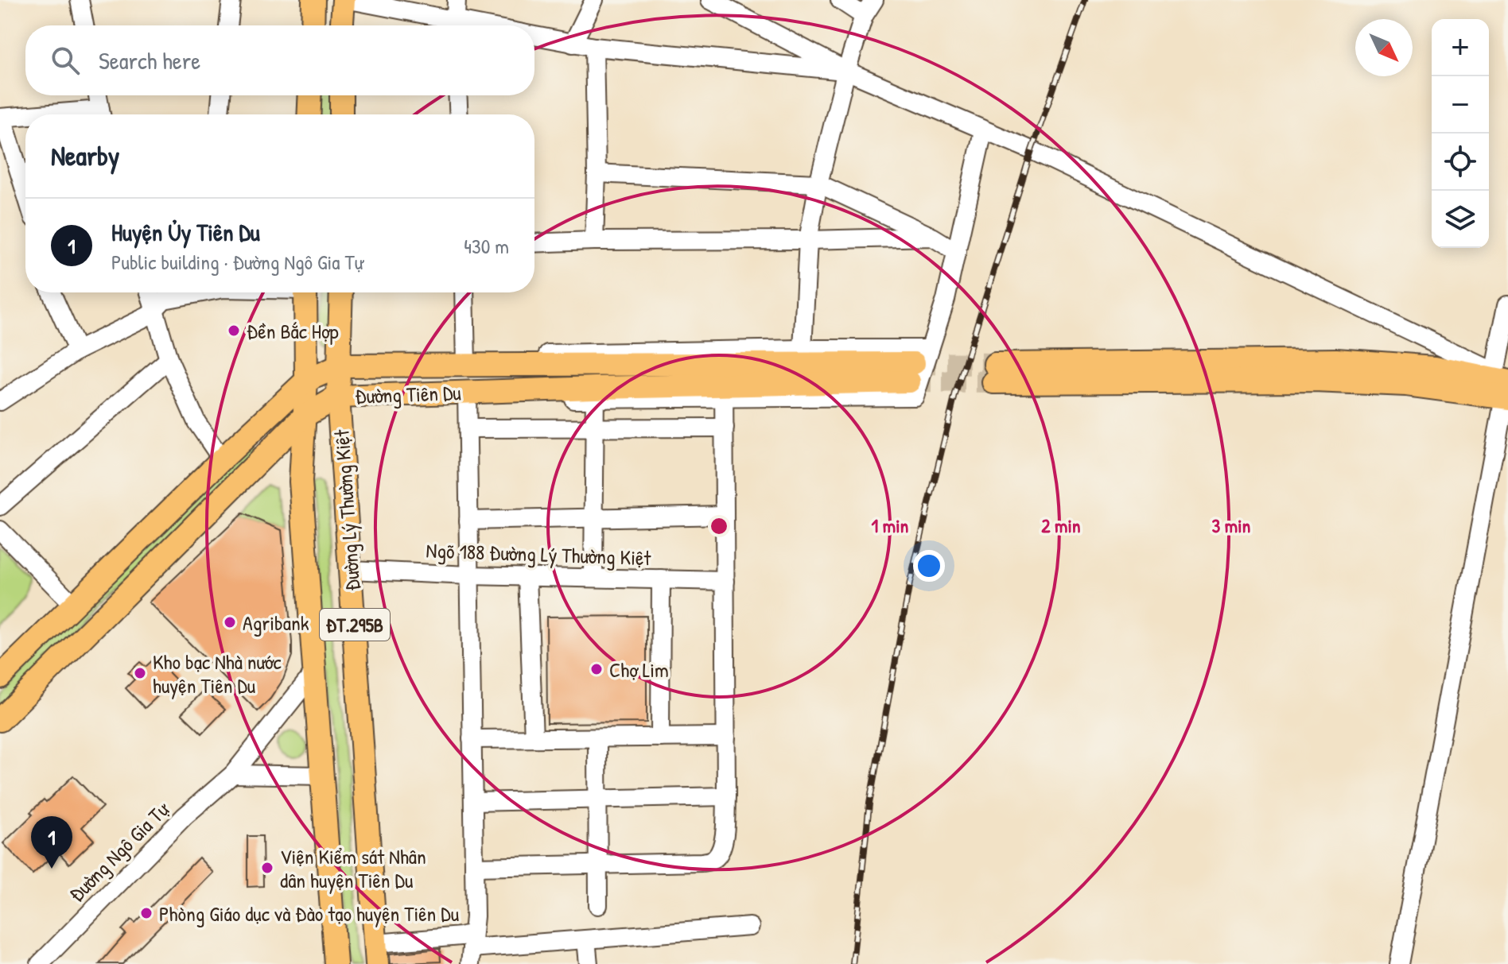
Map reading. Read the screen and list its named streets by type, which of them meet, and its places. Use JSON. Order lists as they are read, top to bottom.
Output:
{
  "streets": {
    "main road": ["Đường Tiên Du", "Đường Lý Thường Kiệt", "ĐT.295B"],
    "street": ["Ngõ 188 Đường Lý Thường Kiệt", "Đường Ngô Gia Tự"]
  },
  "crossings": [
    ["Đường Tiên Du", "Đường Lý Thường Kiệt"],
    ["Đường Lý Thường Kiệt", "Ngõ 188 Đường Lý Thường Kiệt"],
    ["Đường Lý Thường Kiệt", "Đường Ngô Gia Tự"]
  ],
  "places": [
    "Đền Bắc Hợp",
    "Agribank",
    "Chợ Lim",
    "Kho bạc Nhà nước huyện Tiên Du",
    "Viện Kiểm sát Nhân dân huyện Tiên Du",
    "Phòng Giáo dục và Đào tạo huyện Tiên Du"
  ],
  "north": "bottom right",
  "page": {
    "map_buttons": ["+", "−"],
    "search": "Search here",
    "heading": "Nearby",
    "list": [
      {
        "mark": "1",
        "name": "Huyện Ủy Tiên Du",
        "note": "Public building · Đường Ngô Gia Tự",
        "value": "430 m"
      }
    ],
    "pins": "1"
  },
  "rings": ["1 min", "2 min", "3 min"]
}
